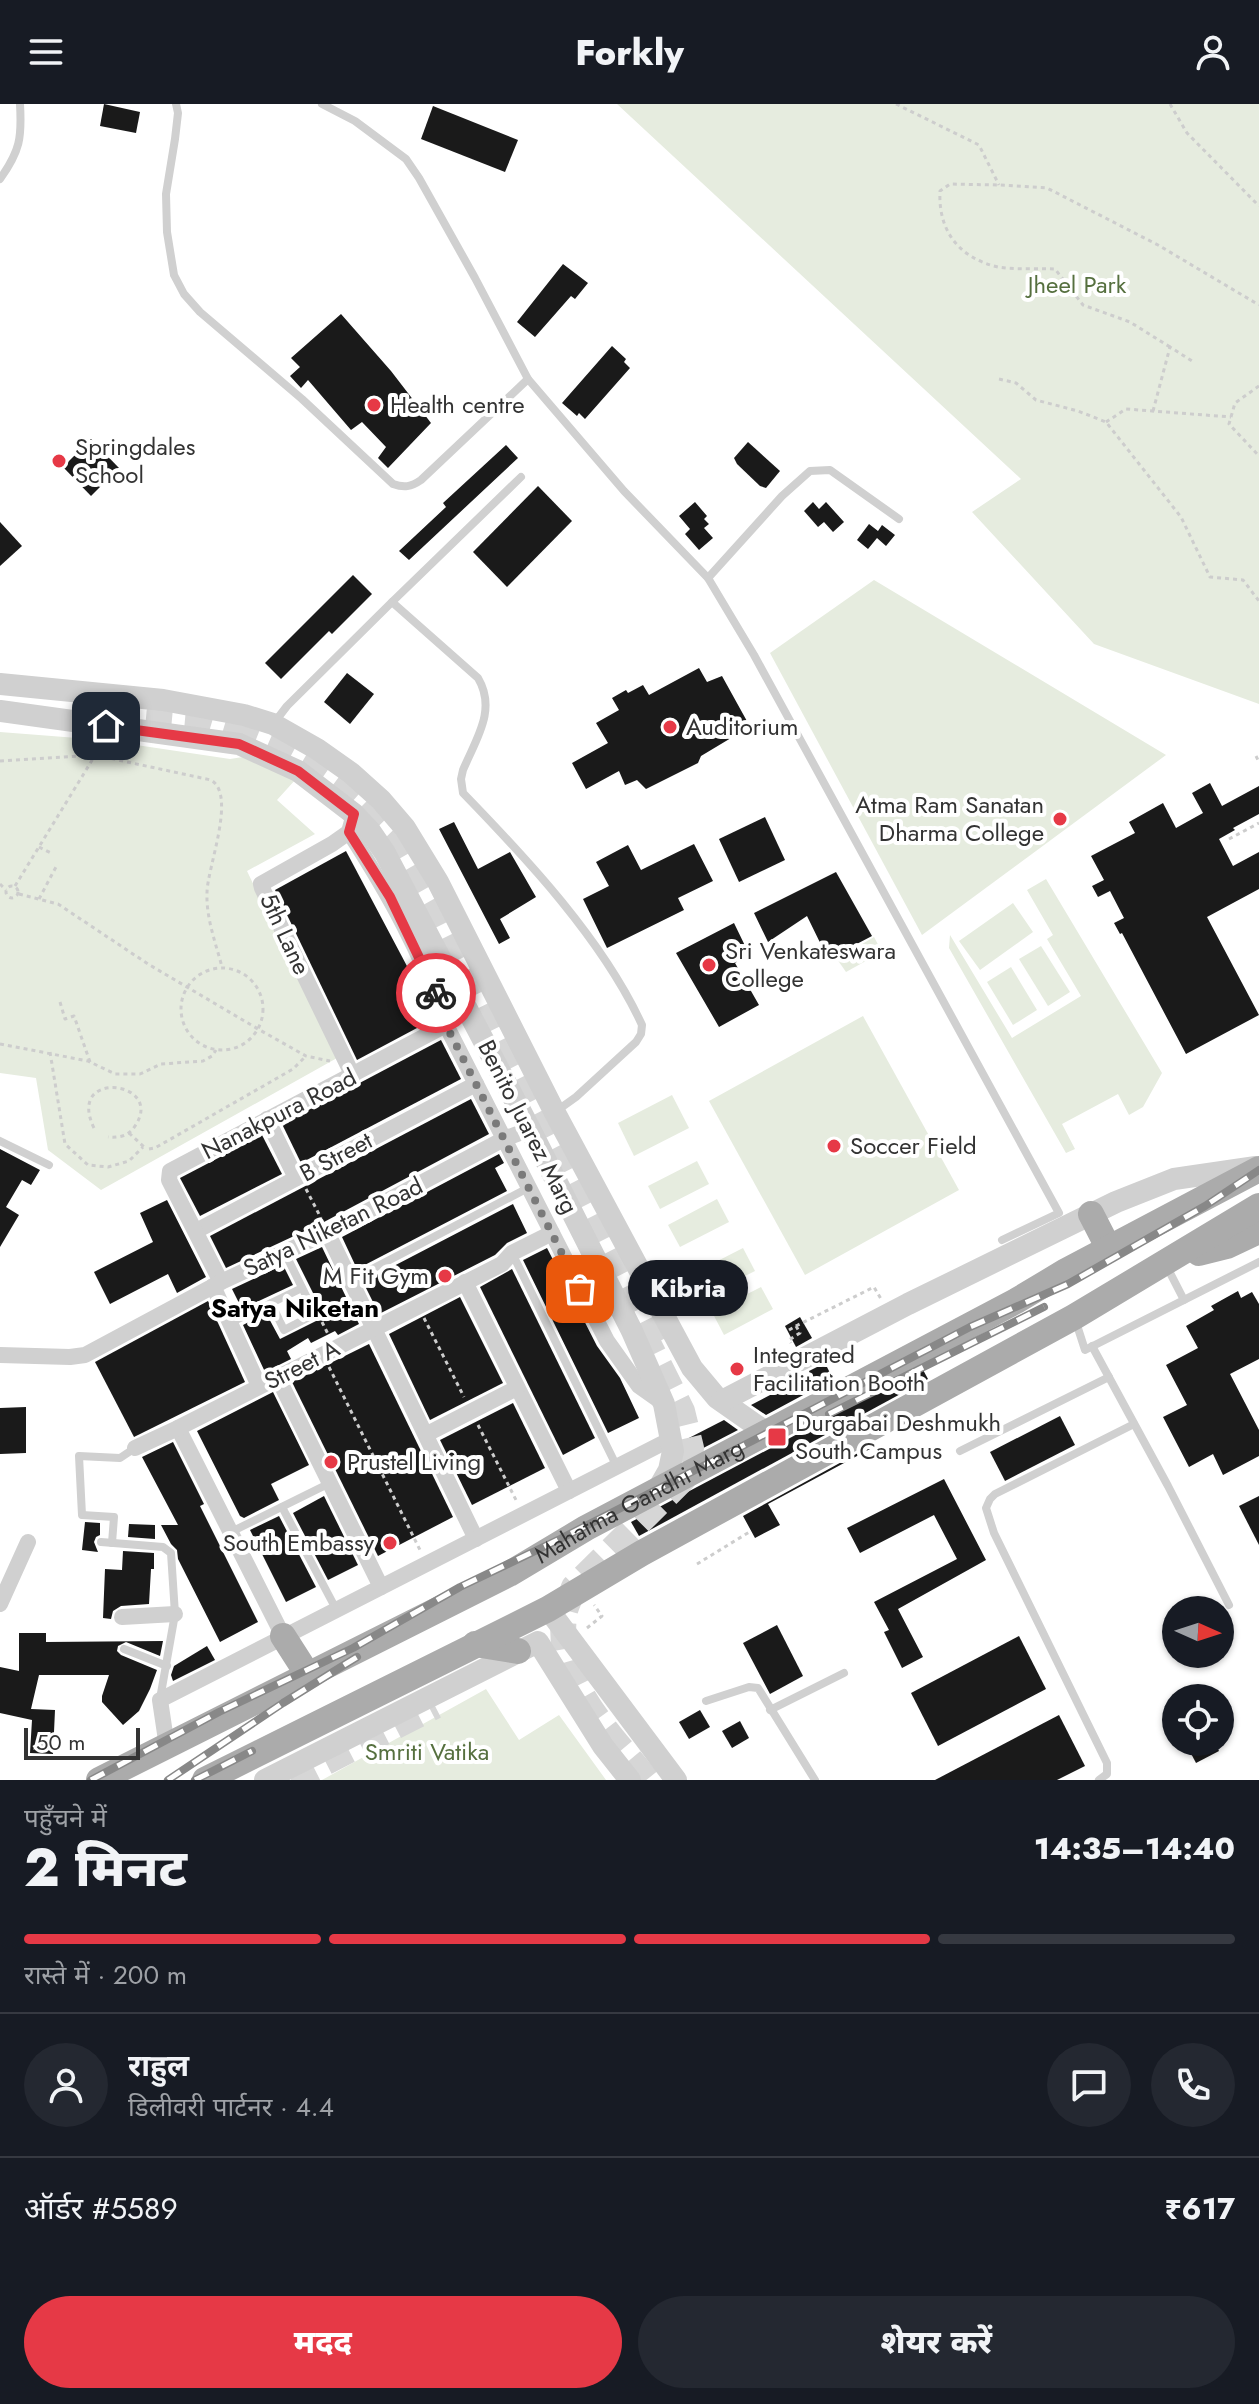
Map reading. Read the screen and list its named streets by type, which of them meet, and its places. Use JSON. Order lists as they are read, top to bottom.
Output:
{
  "streets": {
    "main road": ["Mahatma Gandhi Marg"],
    "street": [
      "5th Lane",
      "Nanakpura Road",
      "Benito Juarez Marg",
      "B Street",
      "Satya Niketan Road",
      "Street A"
    ]
  },
  "crossings": [
    ["5th Lane", "Nanakpura Road"],
    ["5th Lane", "Benito Juarez Marg"],
    ["Nanakpura Road", "B Street"],
    ["Benito Juarez Marg", "Satya Niketan Road"],
    ["Benito Juarez Marg", "Mahatma Gandhi Marg"]
  ],
  "districts": ["Satya Niketan"],
  "parks": ["Jheel Park", "Smriti Vatika"],
  "places": {
    "other": [
      "Health centre",
      "Springdales School",
      "Auditorium",
      "Atma Ram Sanatan Dharma College",
      "Sri Venkateswara College",
      "Soccer Field",
      "M Fit Gym",
      "Kibria",
      "Integrated Facilitation Booth",
      "Prustel Living",
      "South Embassy"
    ],
    "transit": ["Durgabai Deshmukh South Campus"]
  },
  "scale_bar": "50 m",
  "north": "right",
  "page": {
    "header": "Forkly",
    "bubble": "Kibria",
    "scale": "50 m",
    "heading": ["2 मिनट", "पहुँचने में", "14:35–14:40"],
    "panel": [
      "राहुल",
      "डिलीवरी पार्टनर · 4.4",
      "ऑर्डर #5589",
      "₹617"
    ],
    "bar": "रास्ते में · 200 m",
    "buttons": ["मदद", "शेयर करें"]
  }
}
